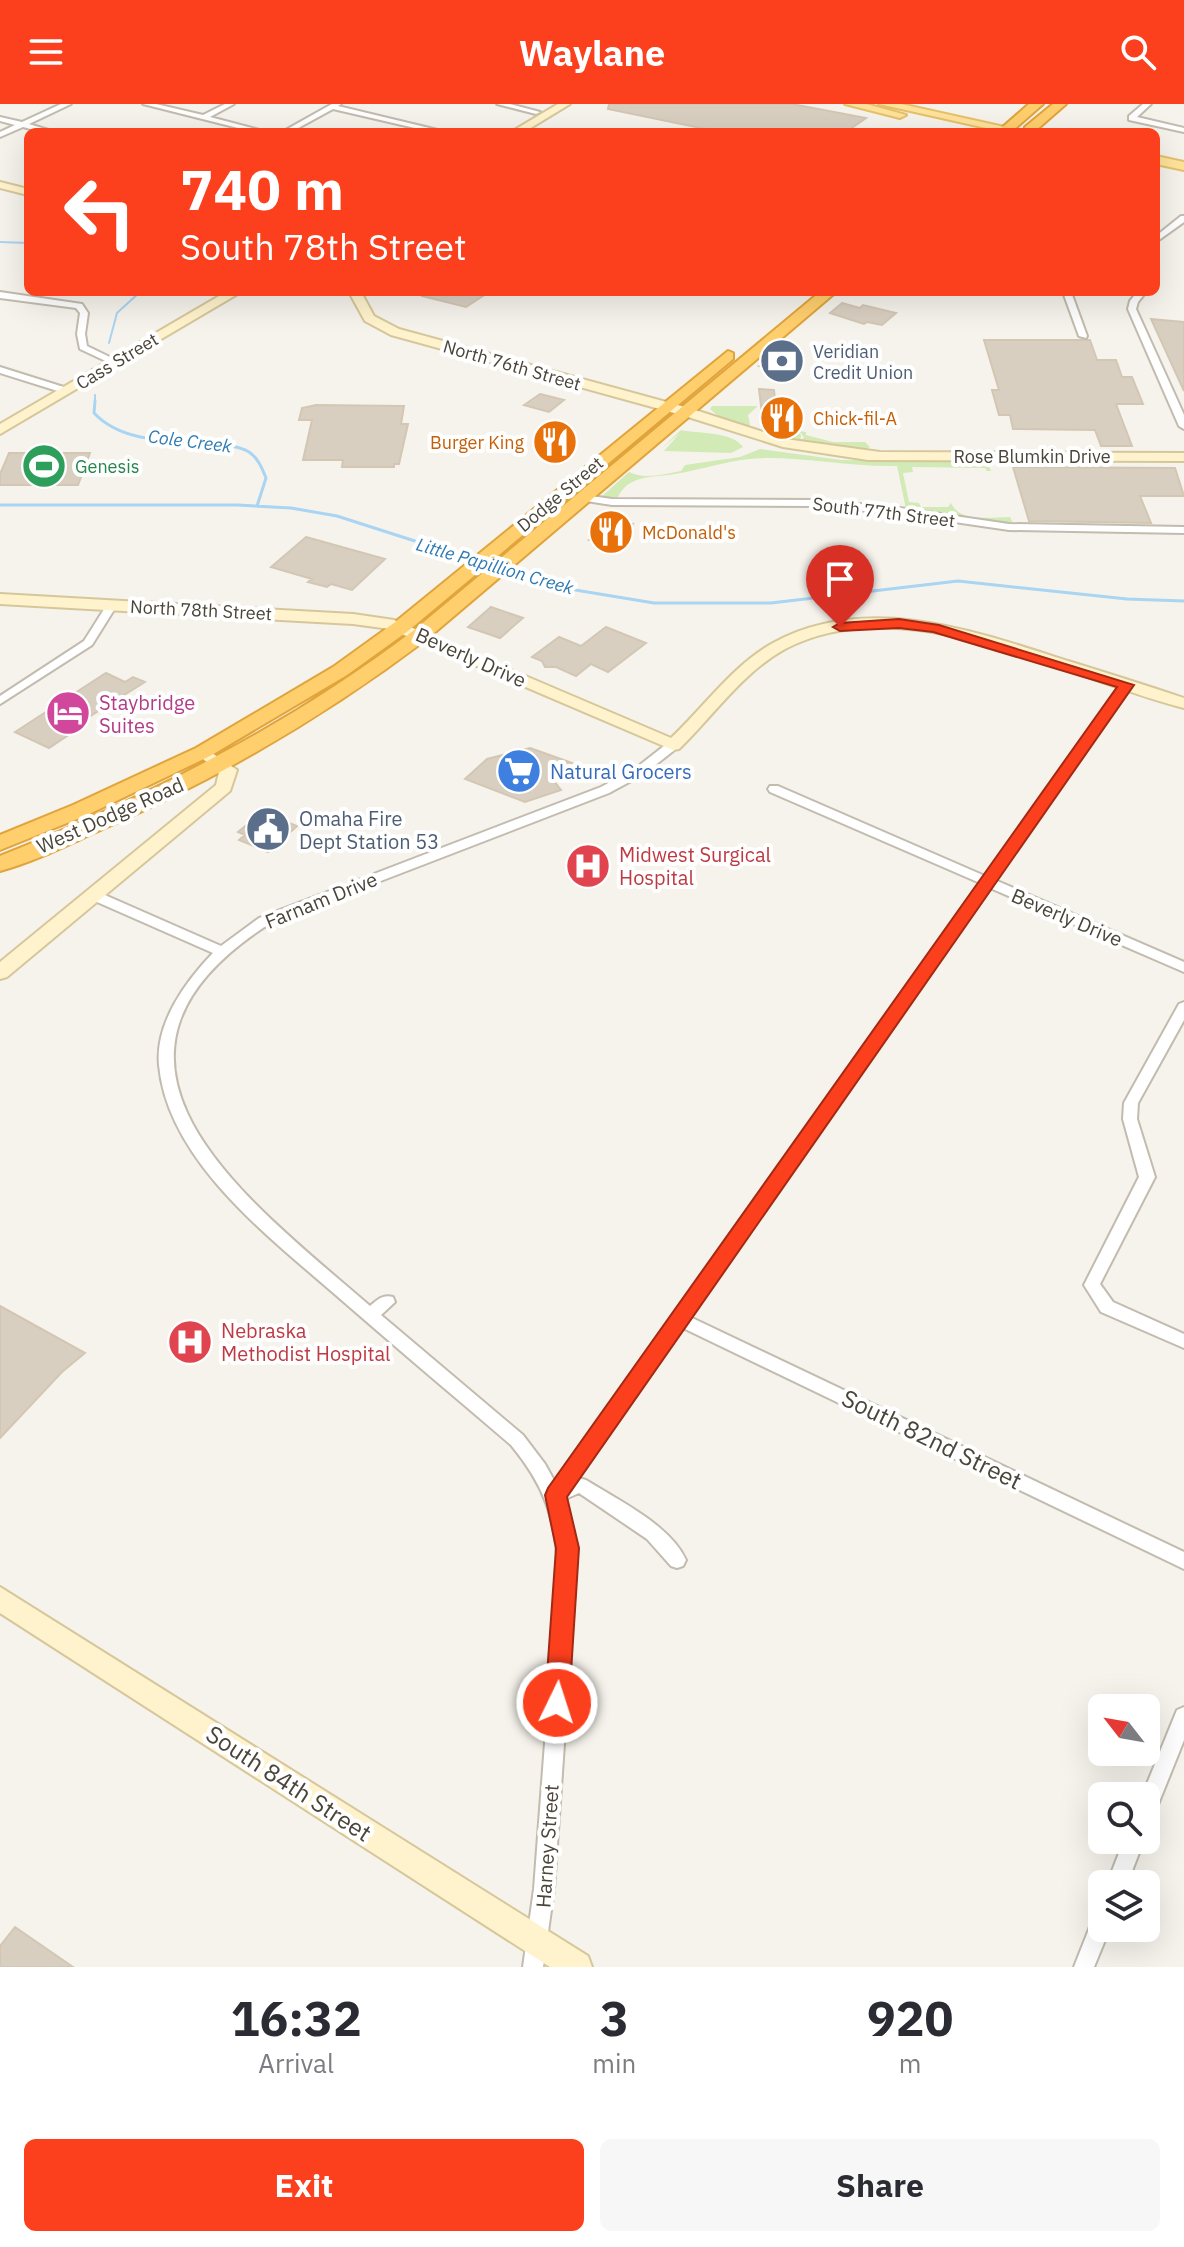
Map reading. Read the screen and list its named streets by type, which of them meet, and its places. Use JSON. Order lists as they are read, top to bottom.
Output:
{
  "streets": {
    "highway": ["Dodge Street", "West Dodge Road"],
    "main road": [
      "Cass Street",
      "North 76th Street",
      "Rose Blumkin Drive",
      "North 78th Street",
      "Beverly Drive",
      "Farnam Drive",
      "South 84th Street"
    ],
    "street": ["South 77th Street", "South 82nd Street", "Harney Street"]
  },
  "crossings": [
    ["North 76th Street", "Rose Blumkin Drive"],
    ["North 76th Street", "Dodge Street"],
    ["Rose Blumkin Drive", "Dodge Street"],
    ["Dodge Street", "South 77th Street"],
    ["Dodge Street", "North 78th Street"],
    ["Dodge Street", "Beverly Drive"],
    ["Dodge Street", "West Dodge Road"],
    ["North 78th Street", "Beverly Drive"],
    ["Beverly Drive", "Farnam Drive"],
    ["Farnam Drive", "Harney Street"],
    ["South 84th Street", "Harney Street"]
  ],
  "water": ["Cole Creek", "Little Papillion Creek"],
  "places": {
    "bank": ["Veridian Credit Union"],
    "restaurant": ["Chick-fil-A", "Burger King", "McDonald's"],
    "sports": ["Genesis"],
    "hotel": ["Staybridge Suites"],
    "supermarket": ["Natural Grocers"],
    "public building": ["Omaha Fire Dept Station 53"],
    "hospital": ["Midwest Surgical Hospital", "Nebraska Methodist Hospital"]
  },
  "north": "top left",
  "page": {
    "header": "Waylane",
    "turn": ["740 m", "South 78th Street"],
    "eta": [
      "16:32",
      "Arrival",
      "3",
      "min",
      "920",
      "m"
    ],
    "buttons": ["Exit", "Share"]
  }
}
